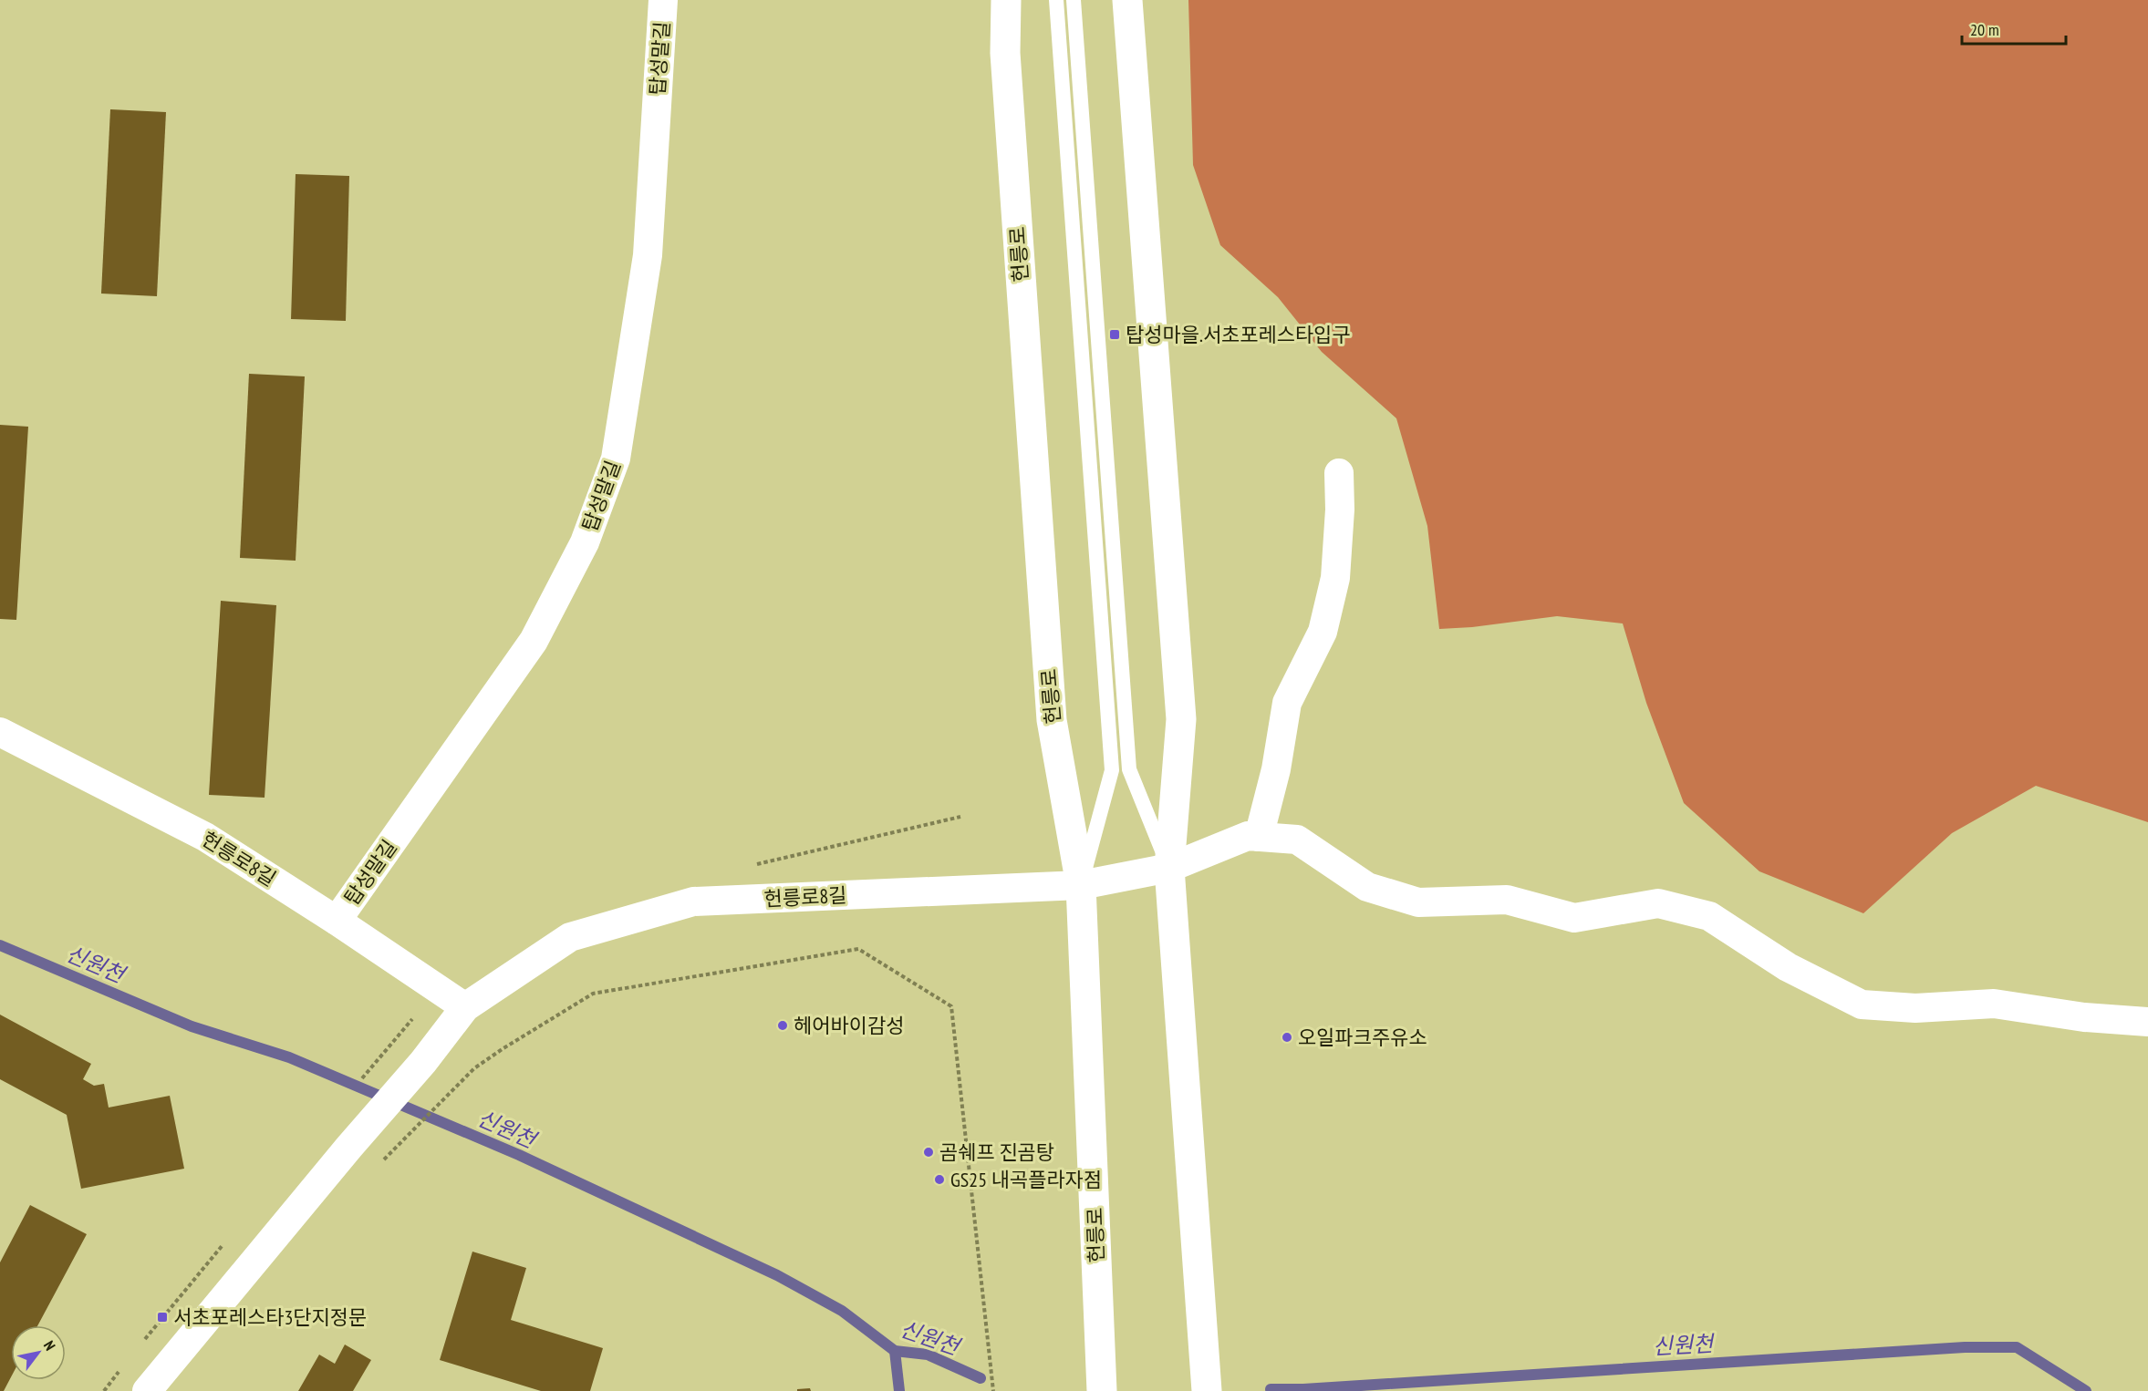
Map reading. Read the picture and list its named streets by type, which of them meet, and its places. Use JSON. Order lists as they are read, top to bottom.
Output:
{
  "streets": {
    "main road": ["헌릉로"],
    "street": ["탑성말길", "헌릉로8길"]
  },
  "crossings": [
    ["탑성말길", "헌릉로8길"],
    ["헌릉로", "헌릉로8길"]
  ],
  "water": ["신원천"],
  "places": {
    "transit": ["탑성마을.서초포레스타입구", "서초포레스타3단지정문"],
    "other": [
      "헤어바이감성",
      "오일파크주유소",
      "곰쉐프 진곰탕",
      "GS25 내곡플라자점"
    ]
  },
  "scale_bar": "20 m",
  "north": "top right"
}
